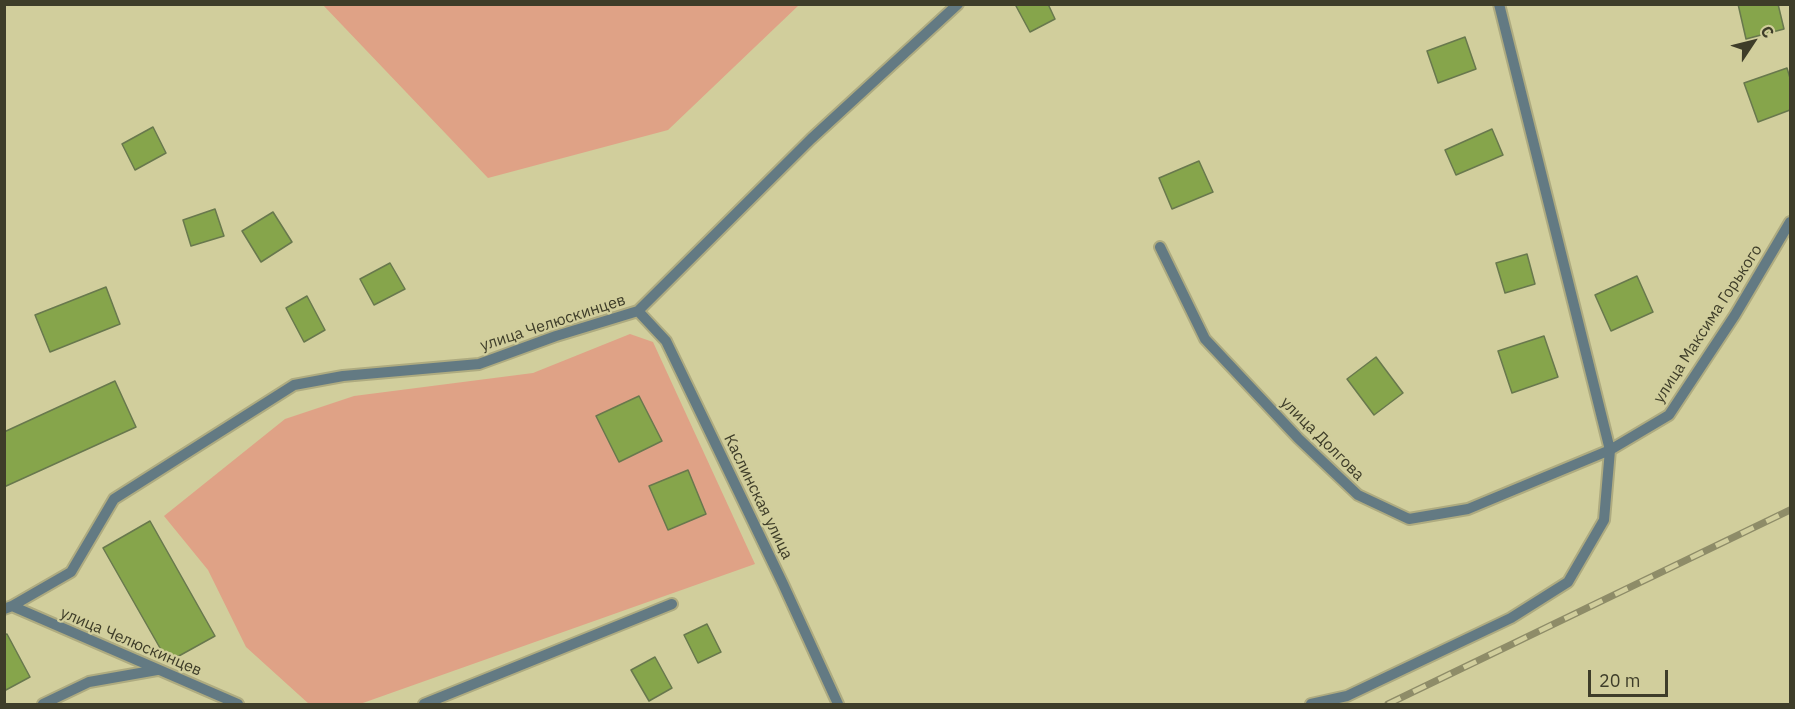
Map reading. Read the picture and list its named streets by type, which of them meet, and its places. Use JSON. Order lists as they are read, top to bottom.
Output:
{
  "streets": {
    "street": [
      "улица Челюскинцев",
      "улица Максима Горького",
      "улица Долгова",
      "Каслинская улица"
    ]
  },
  "crossings": [
    ["улица Челюскинцев", "Каслинская улица"],
    ["улица Максима Горького", "улица Долгова"]
  ],
  "scale_bar": "20 m",
  "north": "top right"
}
